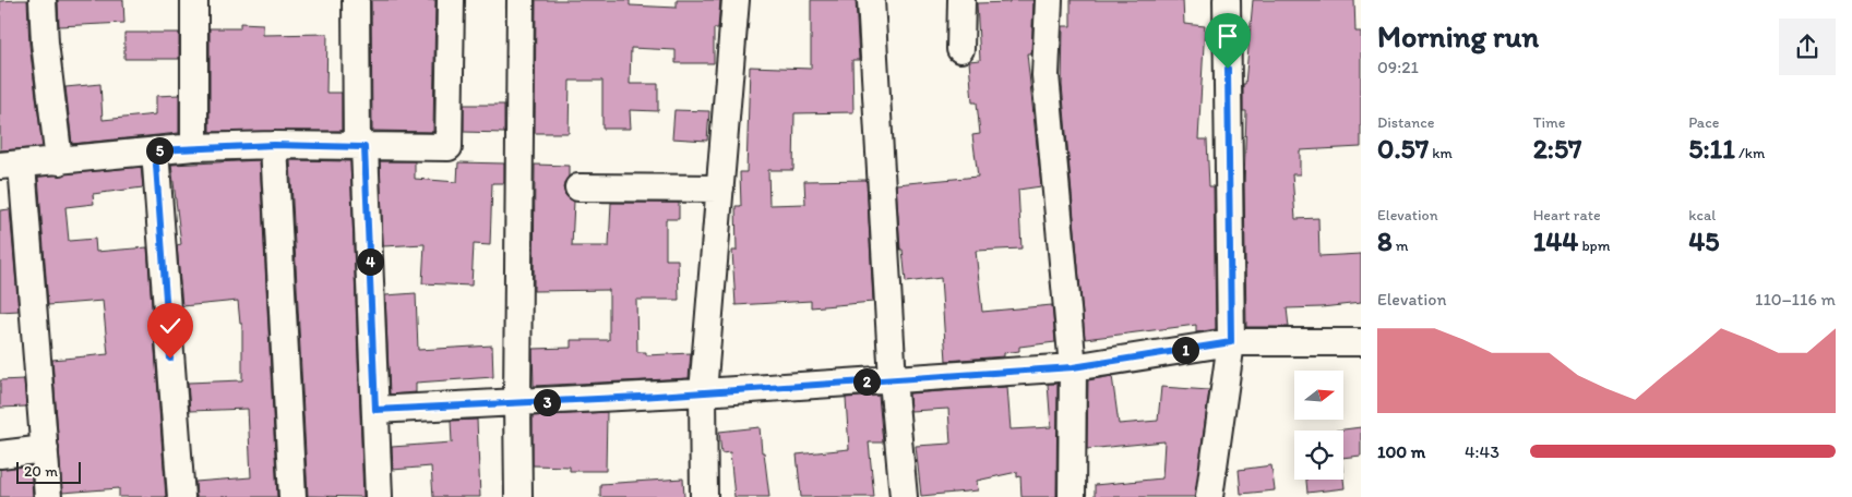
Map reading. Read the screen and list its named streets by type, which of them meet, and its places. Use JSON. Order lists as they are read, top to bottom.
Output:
{
  "scale_bar": "20 m",
  "north": "right",
  "page": {
    "heading": ["Morning run", "09:21"],
    "stats": [
      ["Distance", "0.57 km"],
      ["Time", "2:57"],
      ["Pace", "5:11 /km"],
      ["Elevation", "8 m"],
      ["Heart rate", "144 bpm"],
      ["kcal", "45"]
    ],
    "pins": [
      "5",
      "4",
      "1",
      "2",
      "3"
    ],
    "chart": ["Elevation", "110–116 m"],
    "list": [
      {
        "name": "100 m",
        "note": "4:43"
      }
    ],
    "scale": "20 m"
  }
}
